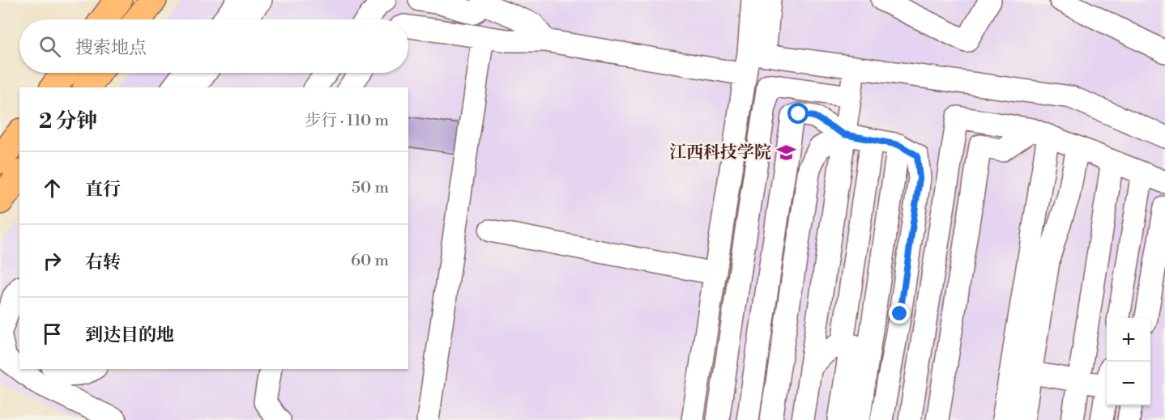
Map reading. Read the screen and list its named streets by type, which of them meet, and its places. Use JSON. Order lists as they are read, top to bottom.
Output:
{
  "places": {
    "school or university": ["江西科技学院"]
  },
  "page": {
    "search": "搜索地点",
    "heading": ["2 分钟", "步行 · 110 m"],
    "list": [
      ["直行", "50 m"],
      ["右转", "60 m"],
      "到达目的地"
    ],
    "map_buttons": ["+", "−"]
  }
}
